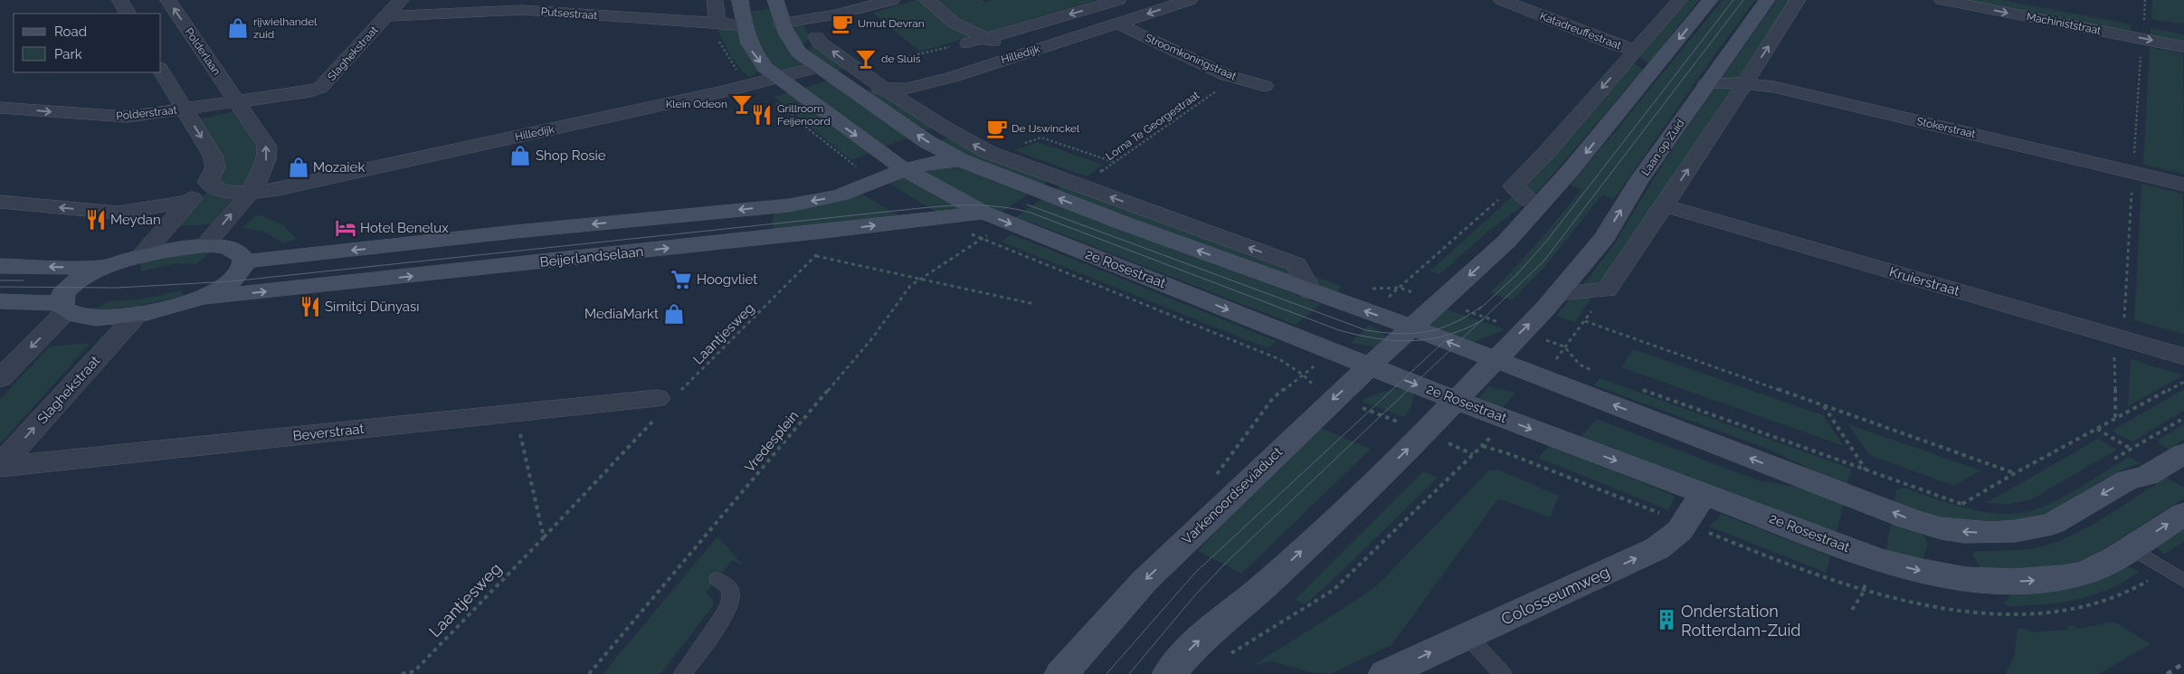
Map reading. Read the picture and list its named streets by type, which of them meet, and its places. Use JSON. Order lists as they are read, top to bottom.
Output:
{
  "streets": {
    "main road": [
      "Laan op Zuid",
      "Beijerlandselaan",
      "2e Rosestraat",
      "Varkenoordseviaduct",
      "Colosseumweg"
    ],
    "street": [
      "Putsestraat",
      "Machiniststraat",
      "Katadreuffestraat",
      "Polderlaan",
      "Slaghekstraat",
      "Hilledijk",
      "Stroomkoningstraat",
      "Polderstraat",
      "Stokerstraat",
      "Kruierstraat",
      "Beverstraat"
    ],
    "path": ["Lorna Te Georgestraat", "Laantjesweg", "Vredesplein"]
  },
  "crossings": [
    ["Putsestraat", "Slaghekstraat"],
    ["Putsestraat", "2e Rosestraat"],
    ["Polderlaan", "Slaghekstraat"],
    ["Polderlaan", "Polderstraat"],
    ["Slaghekstraat", "Polderstraat"],
    ["Slaghekstraat", "Beverstraat"],
    ["Hilledijk", "Stroomkoningstraat"],
    ["Hilledijk", "2e Rosestraat"],
    ["Stroomkoningstraat", "Lorna Te Georgestraat"],
    ["Stokerstraat", "Laan op Zuid"],
    ["Beijerlandselaan", "2e Rosestraat"],
    ["Beijerlandselaan", "Laantjesweg"],
    ["2e Rosestraat", "Vredesplein"],
    ["2e Rosestraat", "Varkenoordseviaduct"],
    ["2e Rosestraat", "Colosseumweg"],
    ["Laantjesweg", "Beverstraat"]
  ],
  "places": {
    "cafe": ["Umut Devran", "De IJswinckel"],
    "shop": [
      "rijwielhandel zuid",
      "Shop Rosie",
      "Mozaiek",
      "MediaMarkt"
    ],
    "bar": ["de Sluis", "Klein Odeon"],
    "restaurant": ["Grillroom Feijenoord", "Meydan", "Simitçi Dünyası"],
    "hotel": ["Hotel Benelux"],
    "supermarket": ["Hoogvliet"],
    "building": ["Onderstation Rotterdam-Zuid"]
  },
  "legend": ["Road", "Park"]
}
